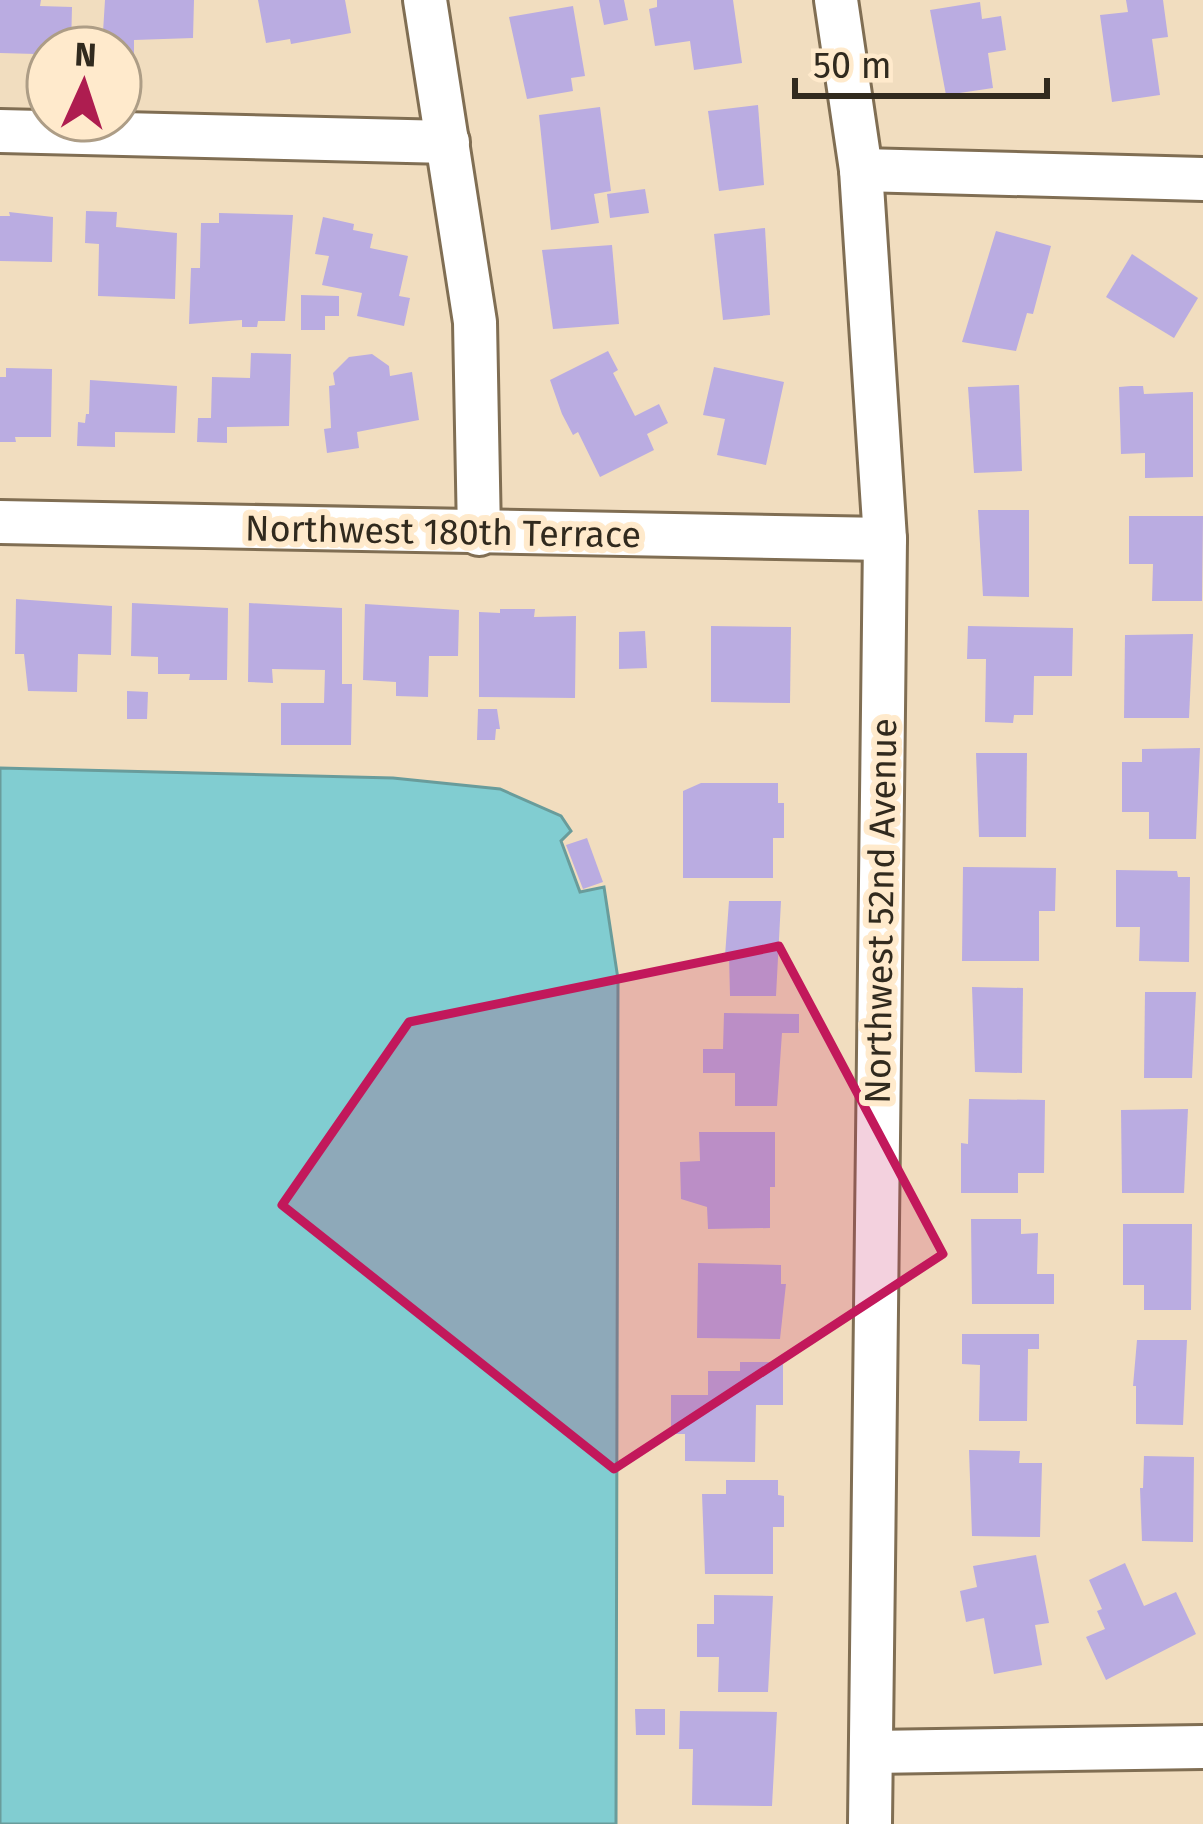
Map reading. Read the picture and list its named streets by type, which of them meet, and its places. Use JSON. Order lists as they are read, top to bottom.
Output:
{
  "streets": {
    "street": ["Northwest 180th Terrace", "Northwest 52nd Avenue"]
  },
  "crossings": [
    ["Northwest 180th Terrace", "Northwest 52nd Avenue"]
  ],
  "scale_bar": "50 m",
  "north": "top"
}
